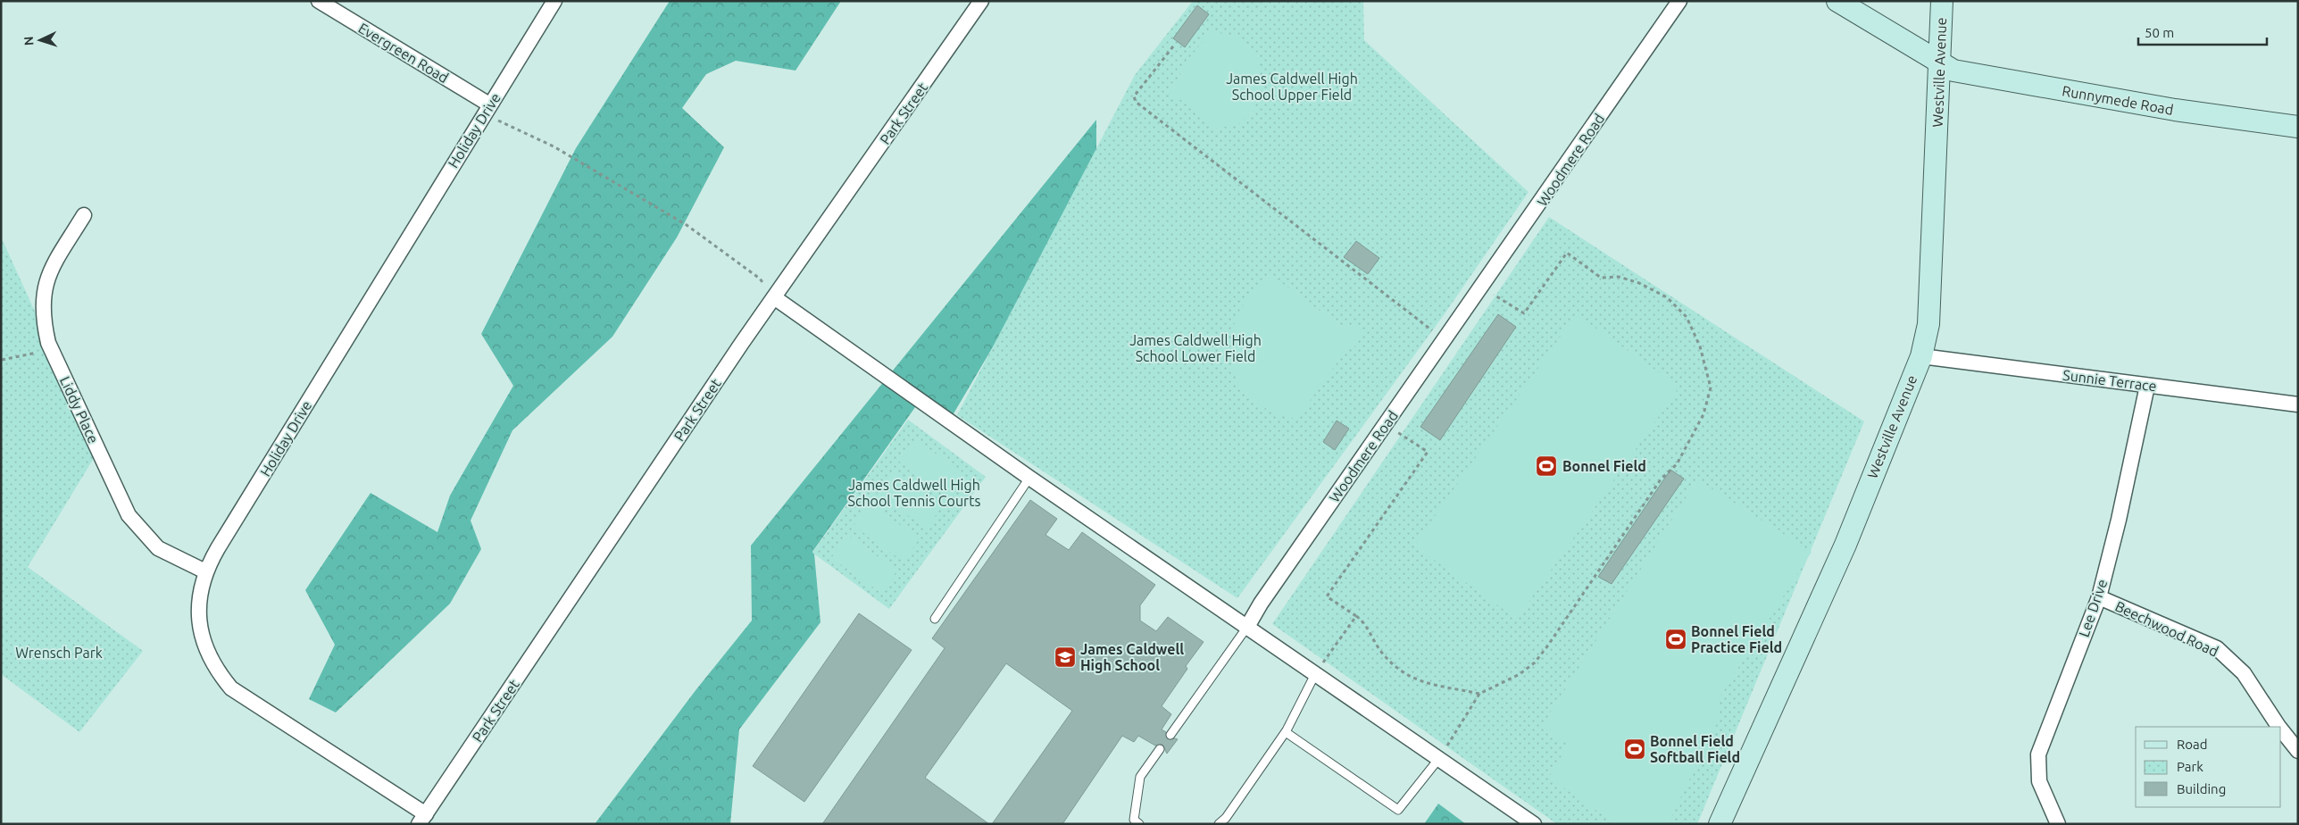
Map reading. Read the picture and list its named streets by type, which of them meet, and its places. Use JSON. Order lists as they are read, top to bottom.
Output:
{
  "streets": {
    "street": [
      "Evergreen Road",
      "Westville Avenue",
      "Runnymede Road",
      "Park Street",
      "Holiday Drive",
      "Woodmere Road",
      "Sunnie Terrace",
      "Liddy Place",
      "Lee Drive",
      "Beechwood Road"
    ]
  },
  "crossings": [
    ["Evergreen Road", "Holiday Drive"],
    ["Westville Avenue", "Runnymede Road"],
    ["Westville Avenue", "Sunnie Terrace"],
    ["Park Street", "Holiday Drive"],
    ["Holiday Drive", "Liddy Place"],
    ["Sunnie Terrace", "Lee Drive"],
    ["Lee Drive", "Beechwood Road"]
  ],
  "parks": [
    "James Caldwell High School Upper Field",
    "James Caldwell High School Lower Field",
    "James Caldwell High School Tennis Courts",
    "Wrensch Park"
  ],
  "places": {
    "sports": ["Bonnel Field", "Bonnel Field Practice Field", "Bonnel Field Softball Field"],
    "school or university": ["James Caldwell High School"]
  },
  "legend": ["Road", "Park", "Building"],
  "scale_bar": "50 m",
  "north": "left"
}
